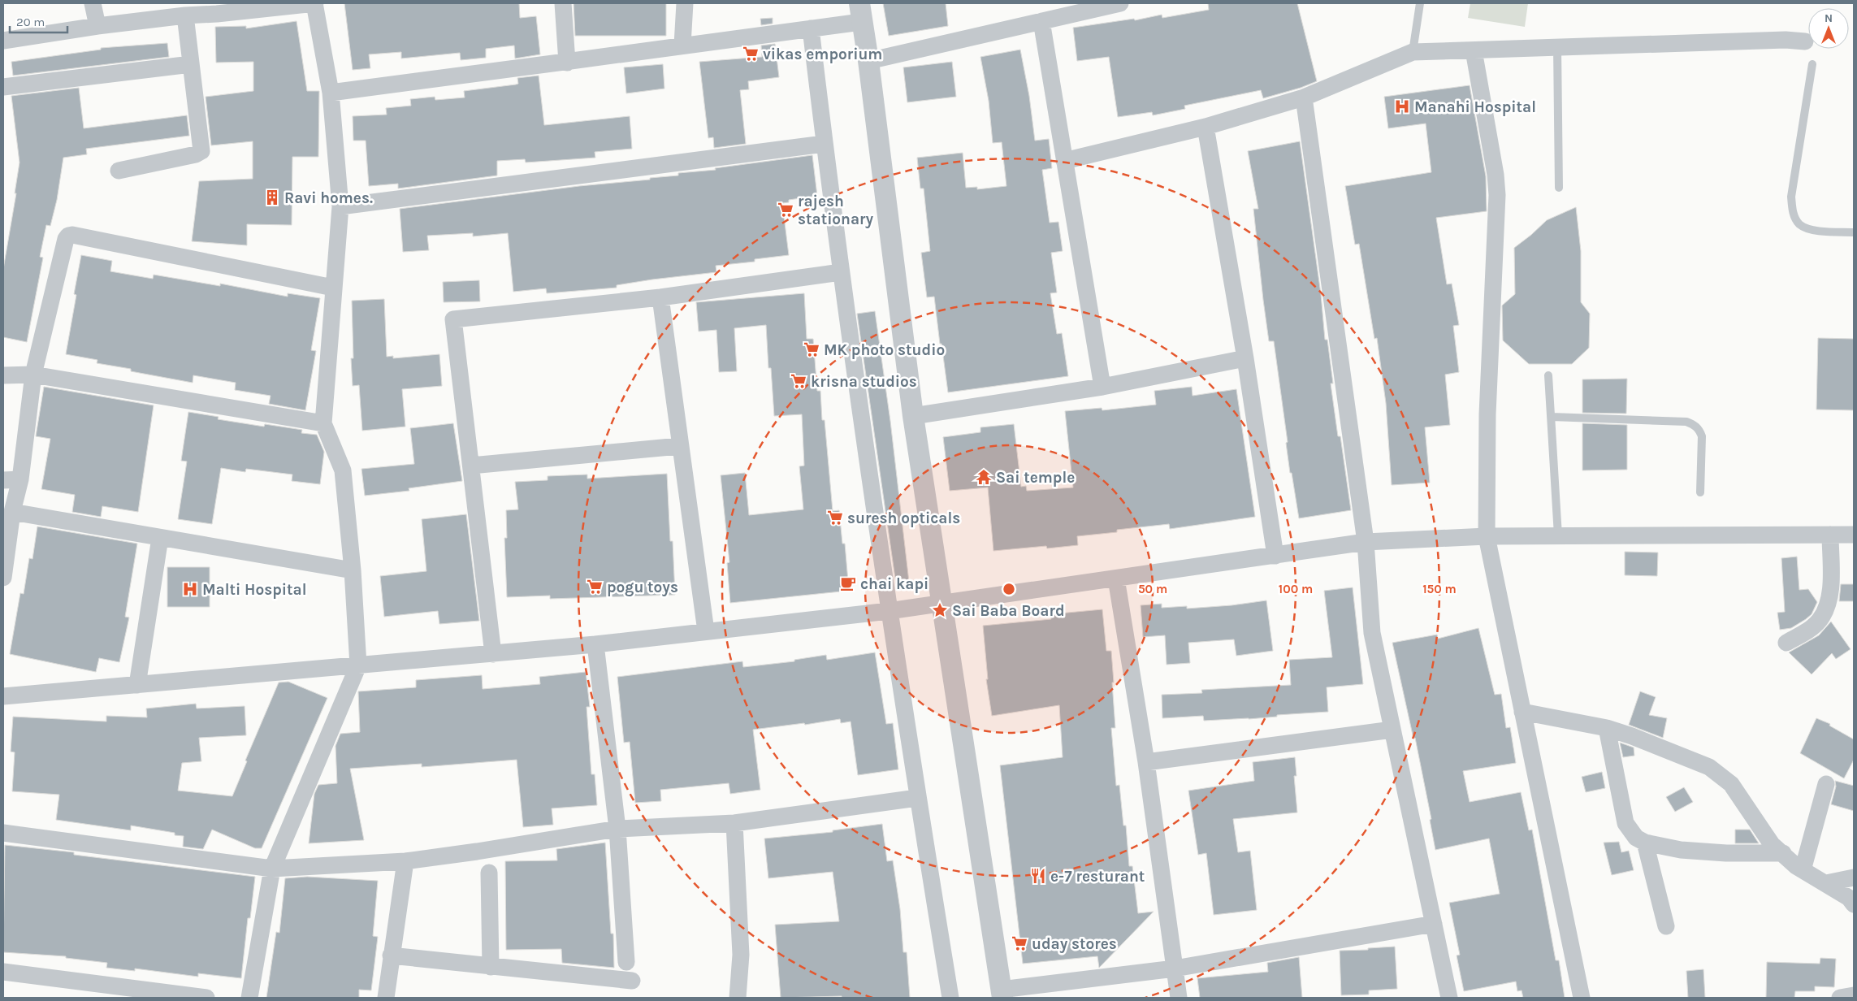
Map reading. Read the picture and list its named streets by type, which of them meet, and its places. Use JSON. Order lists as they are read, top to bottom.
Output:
{
  "places": {
    "supermarket": [
      "vikas emporium",
      "rajesh stationary",
      "MK photo studio",
      "krisna studios",
      "suresh opticals",
      "pogu toys",
      "uday stores"
    ],
    "hospital": ["Manahi Hospital", "Malti Hospital"],
    "building": ["Ravi homes."],
    "temple": ["Sai temple"],
    "cafe": ["chai kapi"],
    "place": ["Sai Baba Board"],
    "restaurant": ["e-7 resturant"]
  },
  "scale_bar": "20 m",
  "north": "top",
  "rings": ["50 m", "100 m", "150 m"]
}
